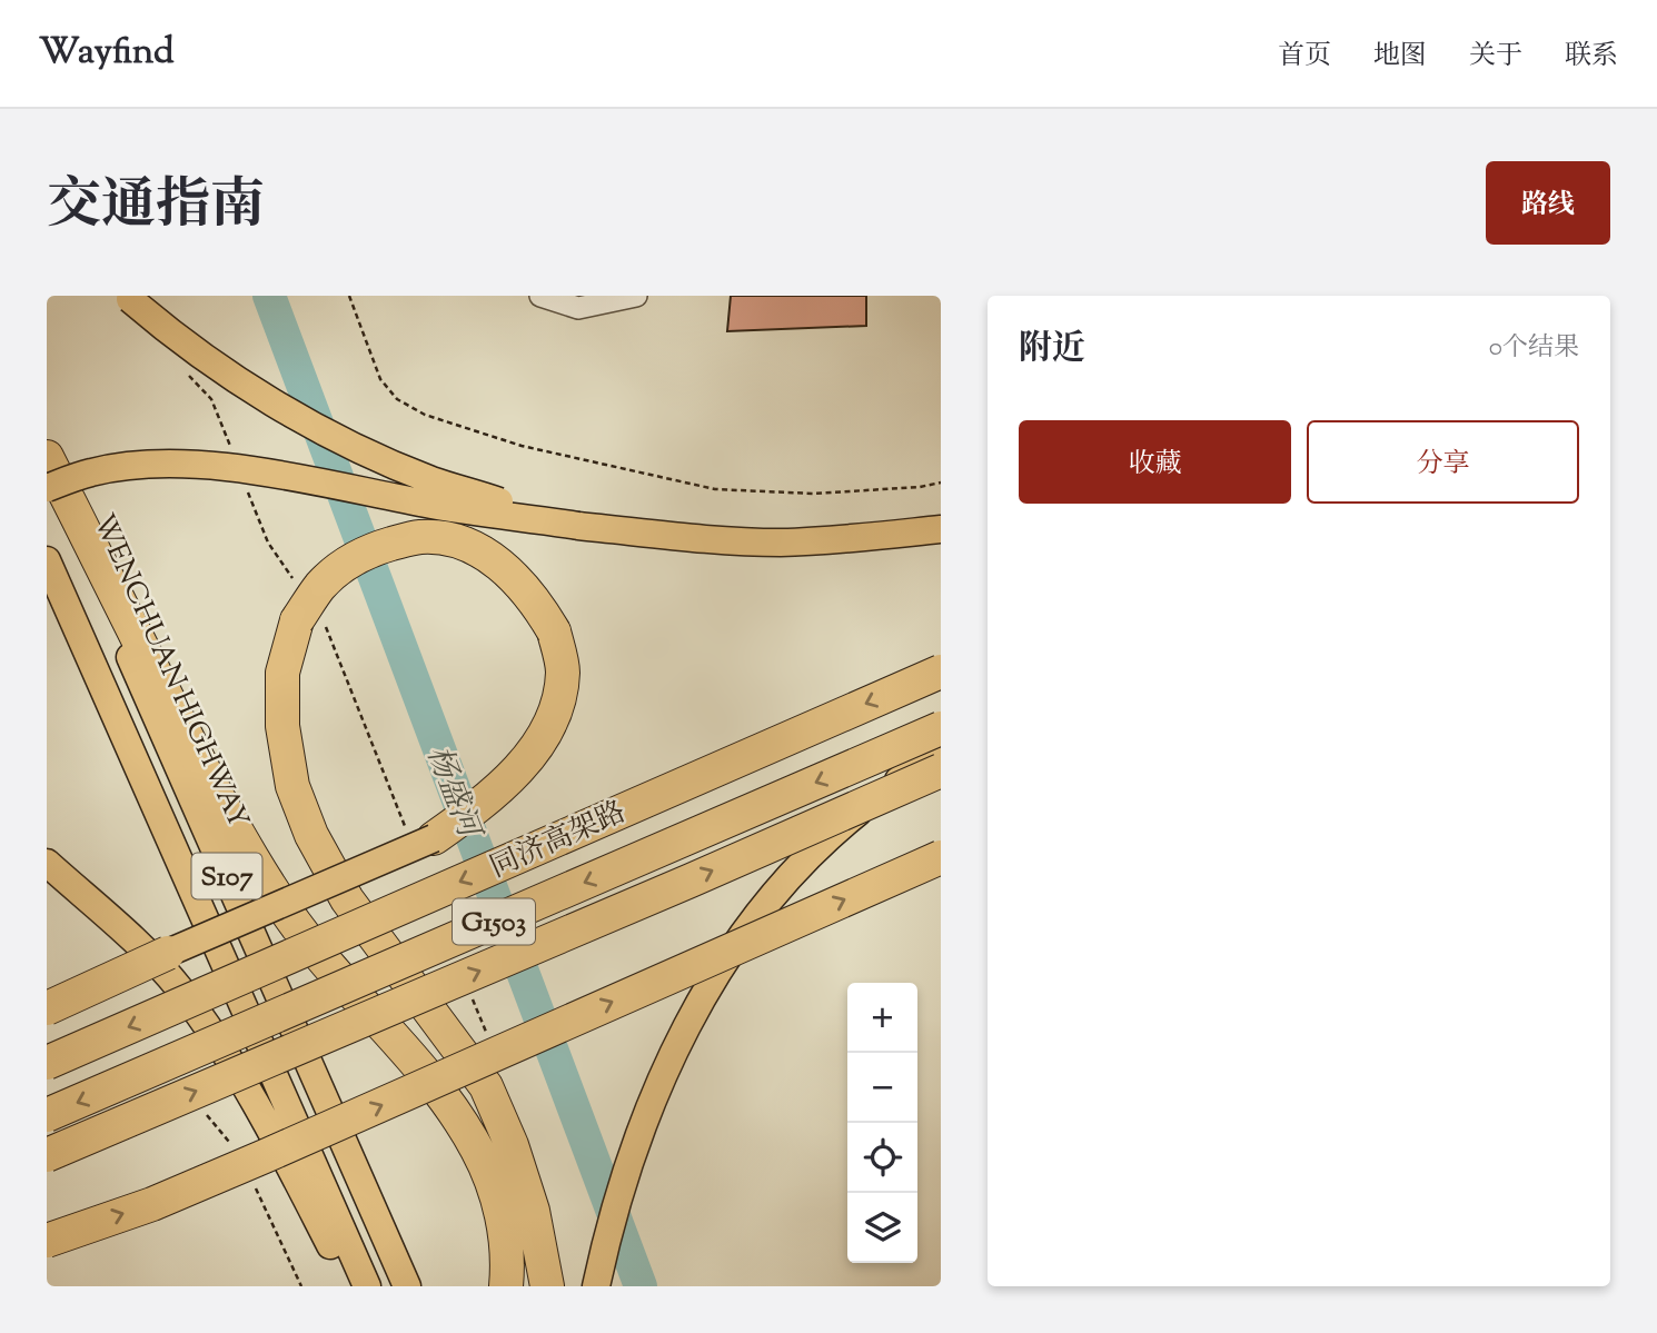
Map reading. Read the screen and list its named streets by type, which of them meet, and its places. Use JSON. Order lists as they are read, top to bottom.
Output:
{
  "streets": {
    "highway": ["同济高架路", "G1503"],
    "main road": ["WENCHUAN HIGHWAY", "S107"]
  },
  "water": ["杨盛河"],
  "page": {
    "header": "Wayfind",
    "nav": [
      "首页",
      "地图",
      "关于",
      "联系"
    ],
    "title": "交通指南",
    "buttons": [
      "路线",
      ["收藏", "分享"]
    ],
    "heading": ["附近", "0个结果"],
    "map_buttons": ["+", "−"]
  }
}
